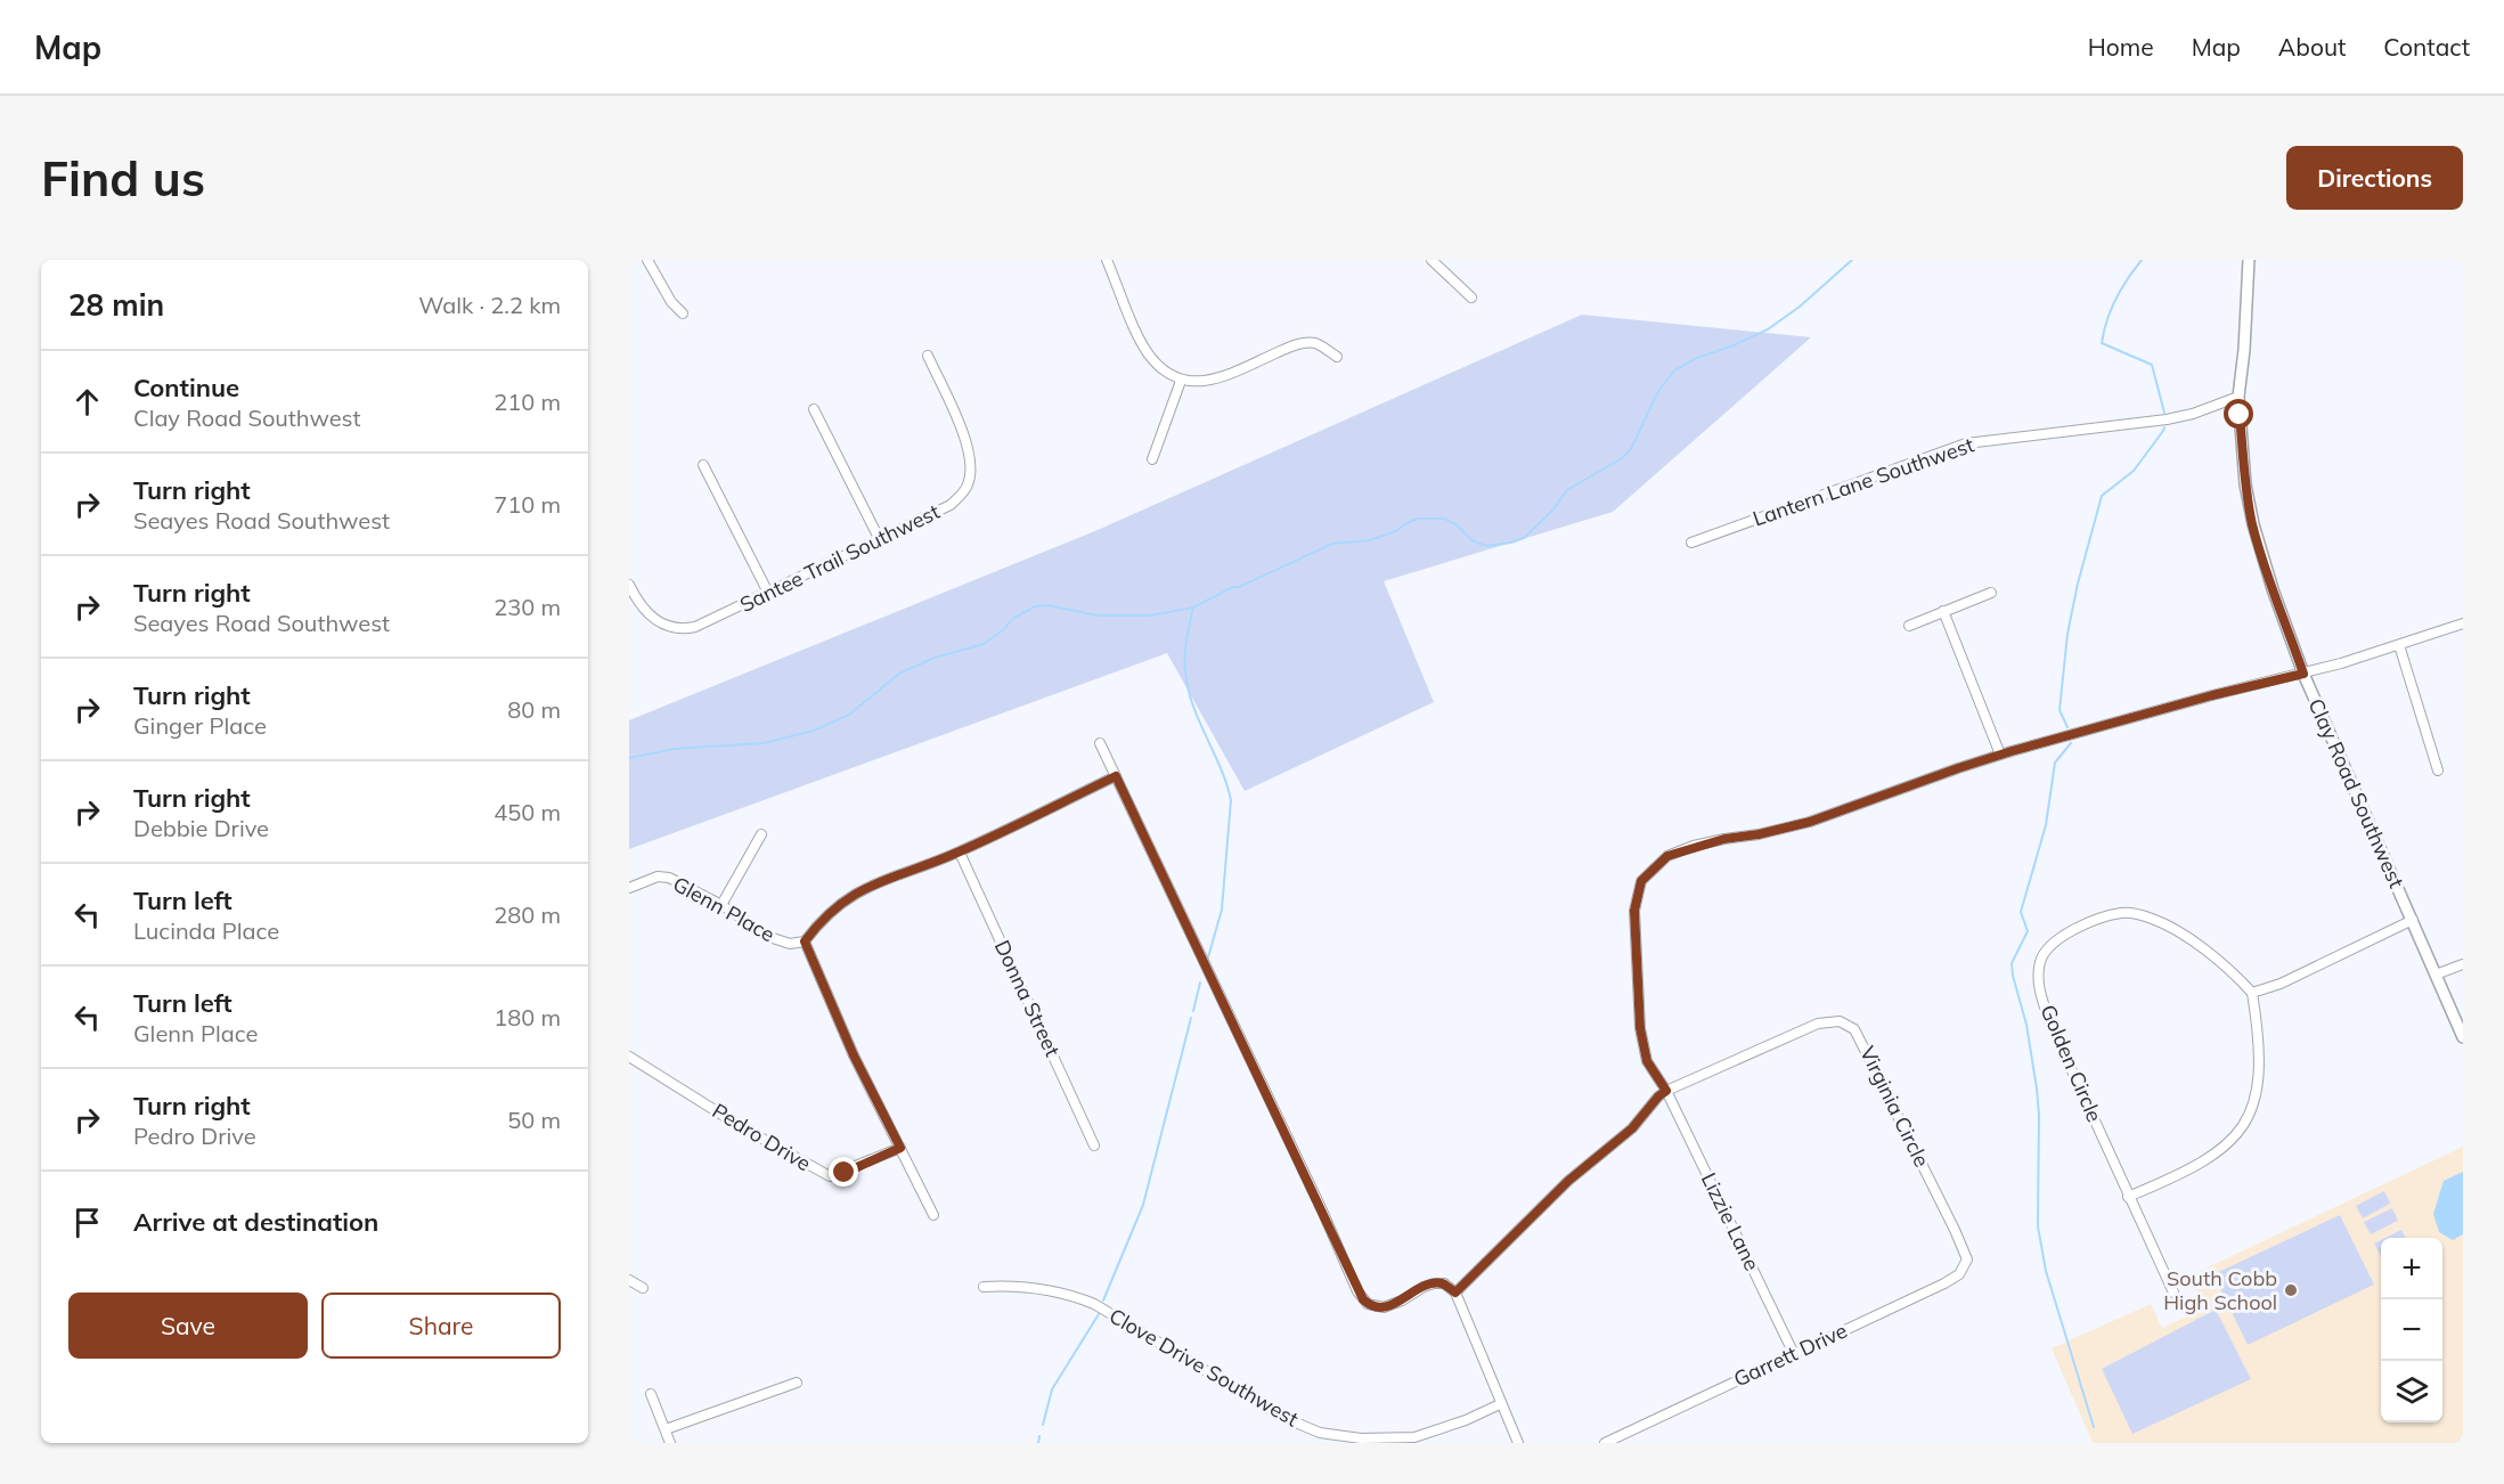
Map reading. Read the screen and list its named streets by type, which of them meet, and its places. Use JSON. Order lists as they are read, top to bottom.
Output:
{
  "streets": {
    "street": [
      "Lantern Lane Southwest",
      "Santee Trail Southwest",
      "Clay Road Southwest",
      "Glenn Place",
      "Donna Street",
      "Golden Circle",
      "Virginia Circle",
      "Pedro Drive",
      "Lizzie Lane",
      "Garrett Drive",
      "Clove Drive Southwest"
    ]
  },
  "crossings": [
    ["Lantern Lane Southwest", "Clay Road Southwest"],
    ["Clay Road Southwest", "Lizzie Lane"],
    ["Glenn Place", "Pedro Drive"],
    ["Virginia Circle", "Lizzie Lane"],
    ["Virginia Circle", "Garrett Drive"],
    ["Lizzie Lane", "Garrett Drive"]
  ],
  "places": ["South Cobb High School"],
  "page": {
    "header": "Map",
    "nav": [
      "Home",
      "Map",
      "About",
      "Contact"
    ],
    "buttons": [
      "Directions",
      ["Save", "Share"]
    ],
    "title": "Find us",
    "heading": ["28 min", "Walk · 2.2 km"],
    "list": [
      ["Continue", "Clay Road Southwest", "210 m"],
      ["Turn right", "Seayes Road Southwest", "710 m"],
      ["Turn right", "Seayes Road Southwest", "230 m"],
      ["Turn right", "Ginger Place", "80 m"],
      ["Turn right", "Debbie Drive", "450 m"],
      ["Turn left", "Lucinda Place", "280 m"],
      ["Turn left", "Glenn Place", "180 m"],
      ["Turn right", "Pedro Drive", "50 m"],
      "Arrive at destination"
    ],
    "map_buttons": ["+", "−"]
  }
}
